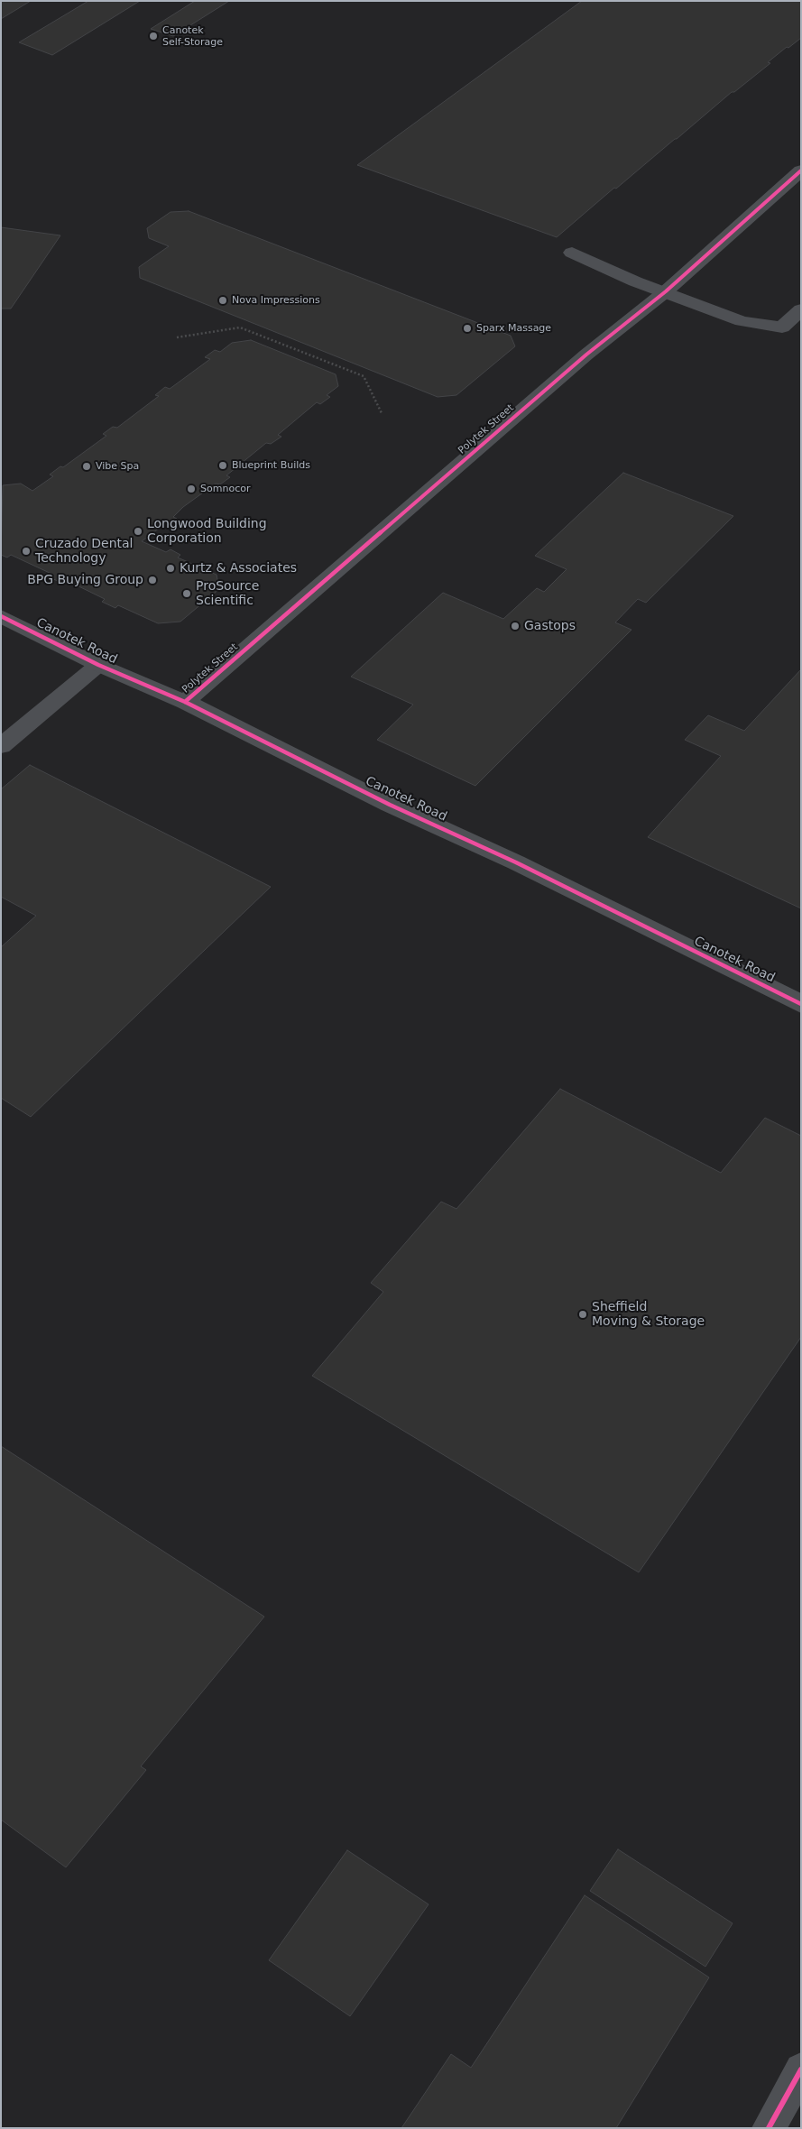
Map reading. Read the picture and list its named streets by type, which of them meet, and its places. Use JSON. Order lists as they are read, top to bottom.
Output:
{
  "streets": {
    "street": ["Polytek Street", "Canotek Road"]
  },
  "crossings": [
    ["Polytek Street", "Canotek Road"]
  ],
  "places": [
    "Canotek Self-Storage",
    "Nova Impressions",
    "Sparx Massage",
    "Blueprint Builds",
    "Vibe Spa",
    "Somnocor",
    "Longwood Building Corporation",
    "Cruzado Dental Technology",
    "Kurtz & Associates",
    "BPG Buying Group",
    "ProSource Scientific",
    "Gastops",
    "Sheffield Moving & Storage"
  ]
}
